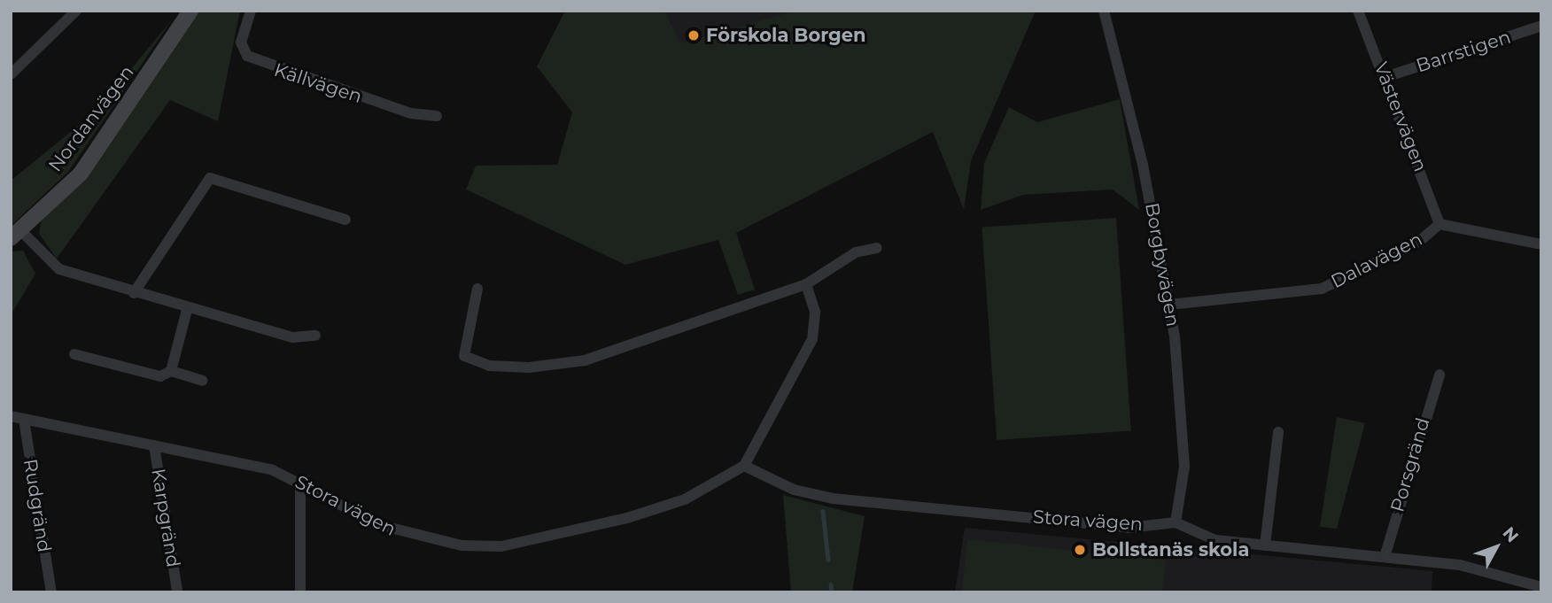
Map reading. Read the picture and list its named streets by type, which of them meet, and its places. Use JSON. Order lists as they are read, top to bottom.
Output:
{
  "streets": {
    "street": [
      "Barrstigen",
      "Källvägen",
      "Västervägen",
      "Nordanvägen",
      "Dalavägen",
      "Borgbyvägen",
      "Porsgränd",
      "Rudgränd",
      "Stora vägen",
      "Karpgränd"
    ]
  },
  "crossings": [
    ["Barrstigen", "Västervägen"],
    ["Västervägen", "Dalavägen"],
    ["Dalavägen", "Borgbyvägen"],
    ["Borgbyvägen", "Stora vägen"],
    ["Rudgränd", "Stora vägen"],
    ["Stora vägen", "Karpgränd"]
  ],
  "places": ["Förskola Borgen", "Bollstanäs skola"],
  "north": "top right"
}
